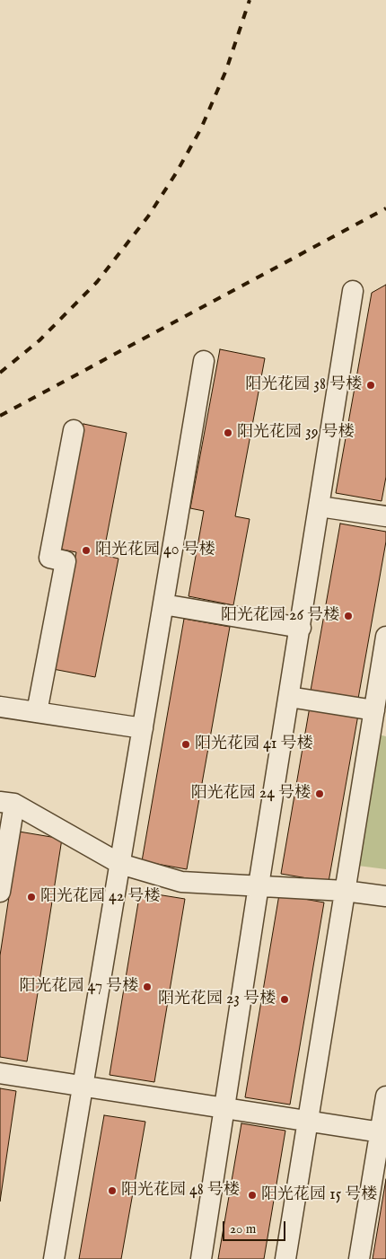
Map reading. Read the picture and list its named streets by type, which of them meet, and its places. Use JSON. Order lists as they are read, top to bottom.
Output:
{
  "places": [
    "阳光花园 38 号楼",
    "阳光花园 39 号楼",
    "阳光花园 40 号楼",
    "阳光花园 26 号楼",
    "阳光花园 41 号楼",
    "阳光花园 24 号楼",
    "阳光花园 42 号楼",
    "阳光花园 47 号楼",
    "阳光花园 23 号楼",
    "阳光花园 48 号楼",
    "阳光花园 15 号楼"
  ],
  "scale_bar": "20 m"
}
